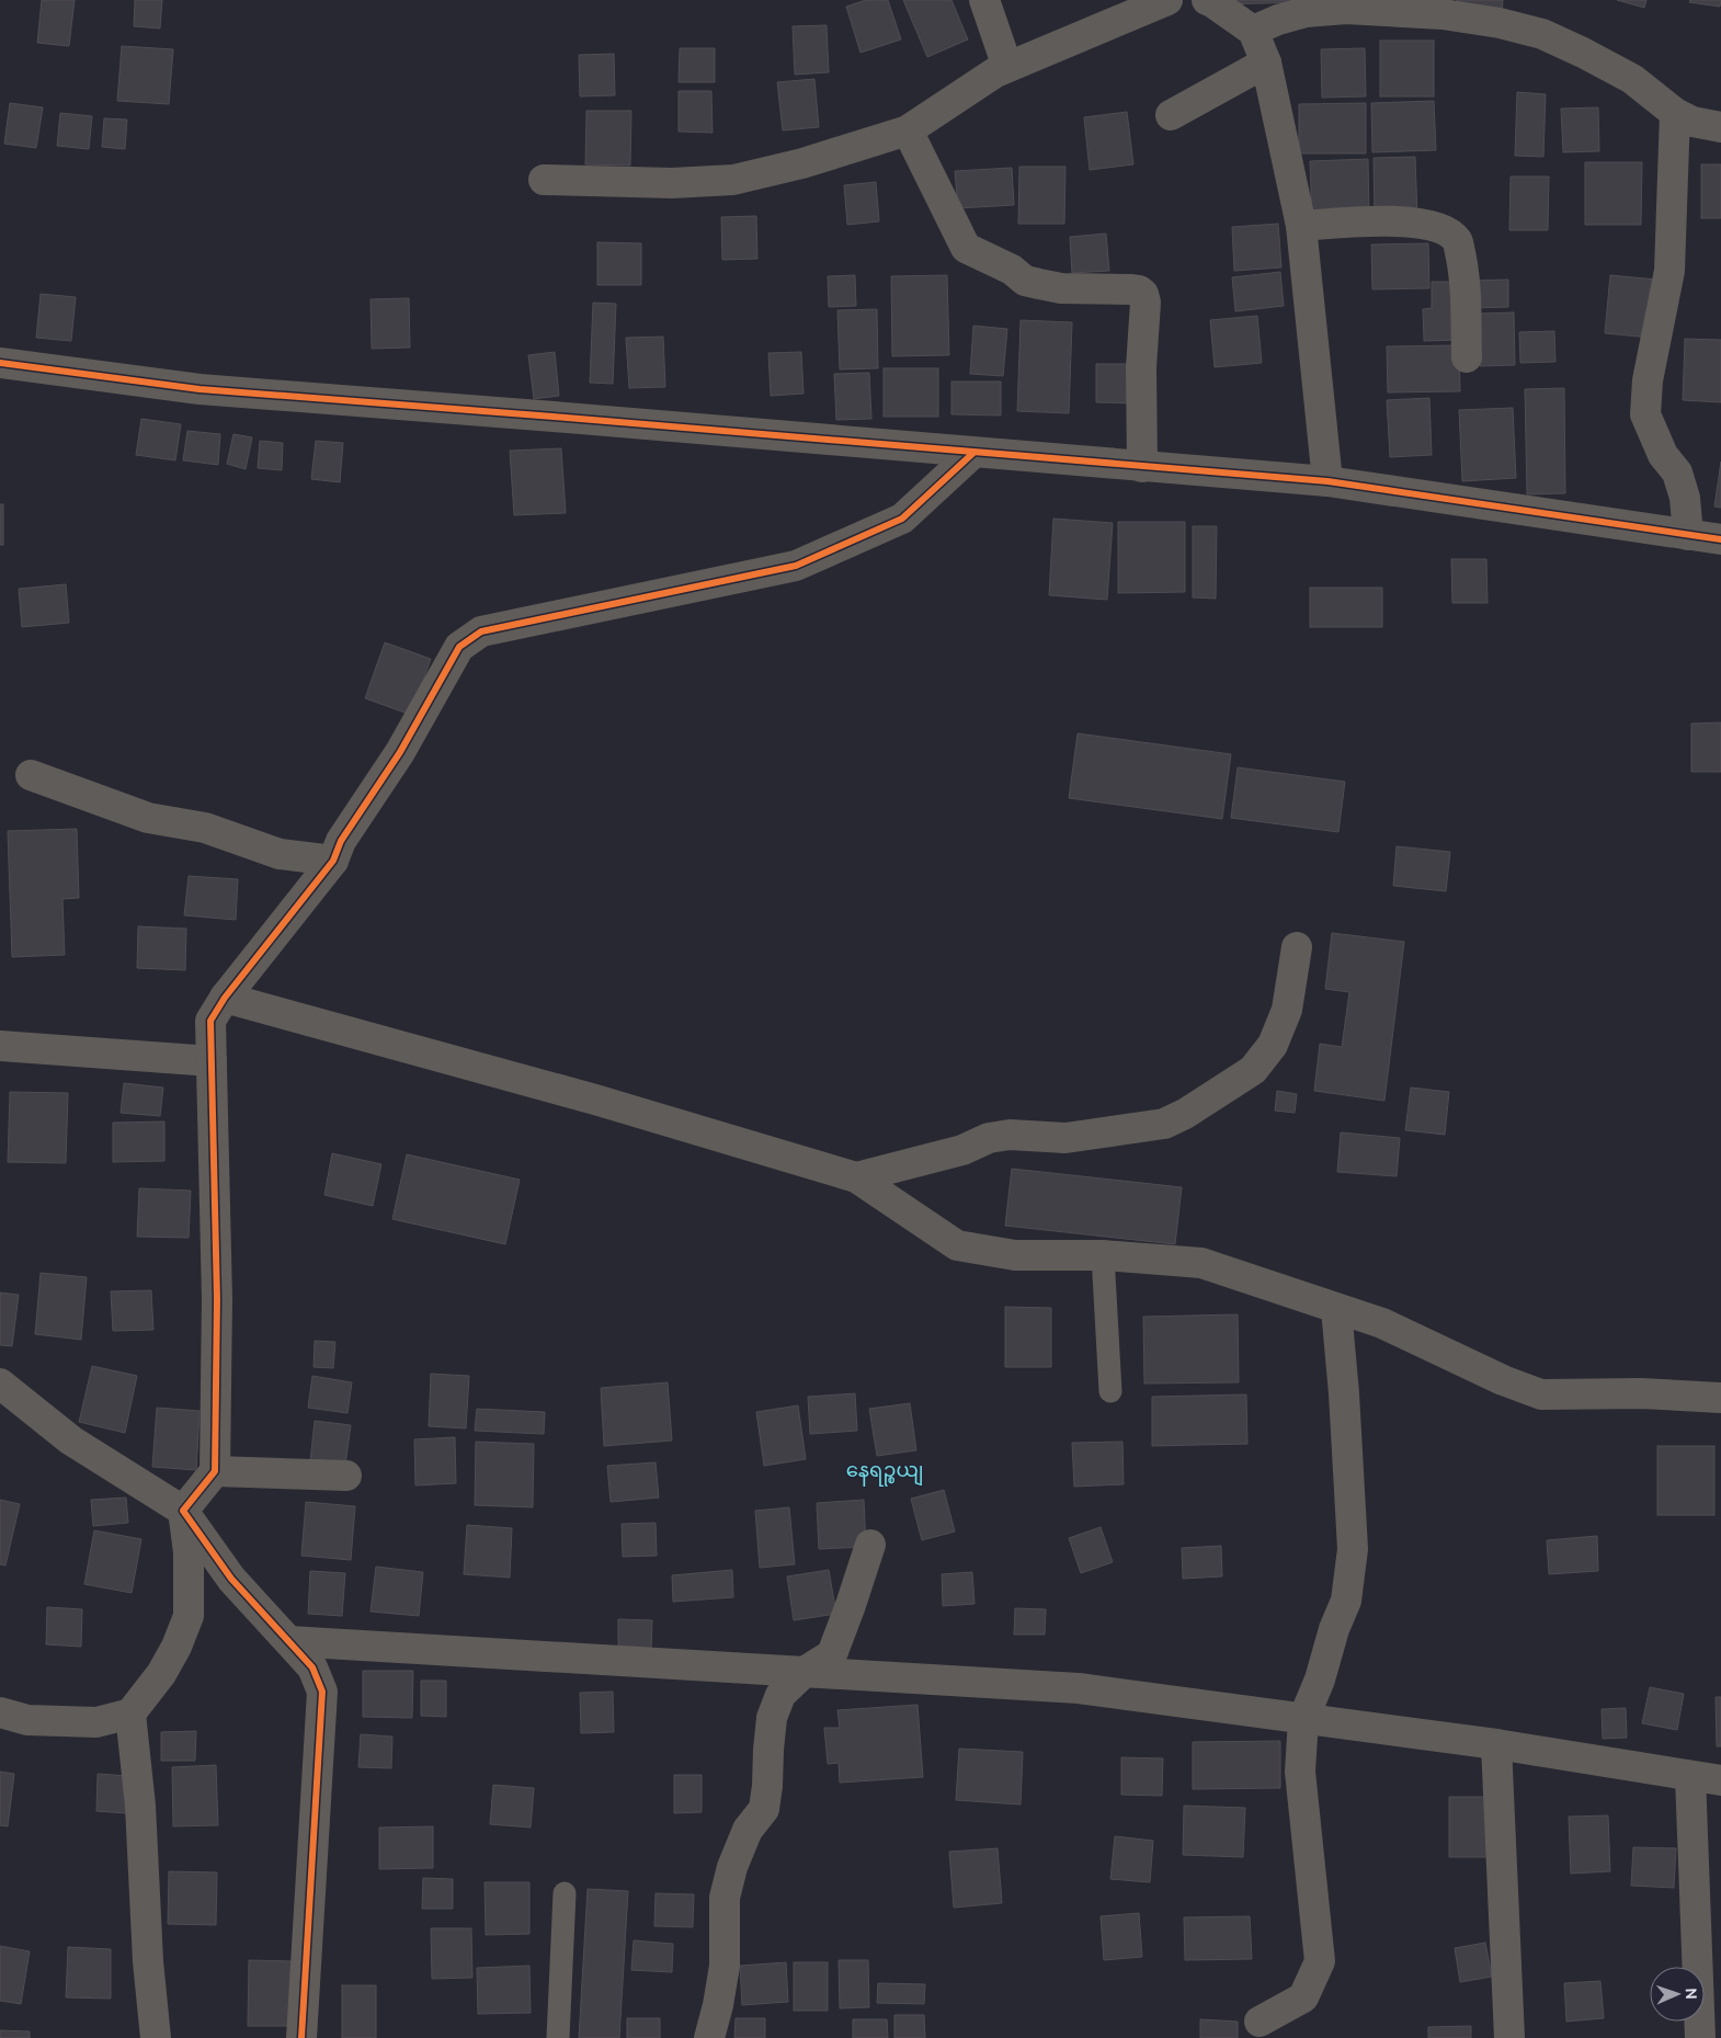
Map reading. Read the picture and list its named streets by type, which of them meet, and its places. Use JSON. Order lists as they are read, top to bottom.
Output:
{
  "districts": ["နေရဉ္စယျ"],
  "north": "right"
}
